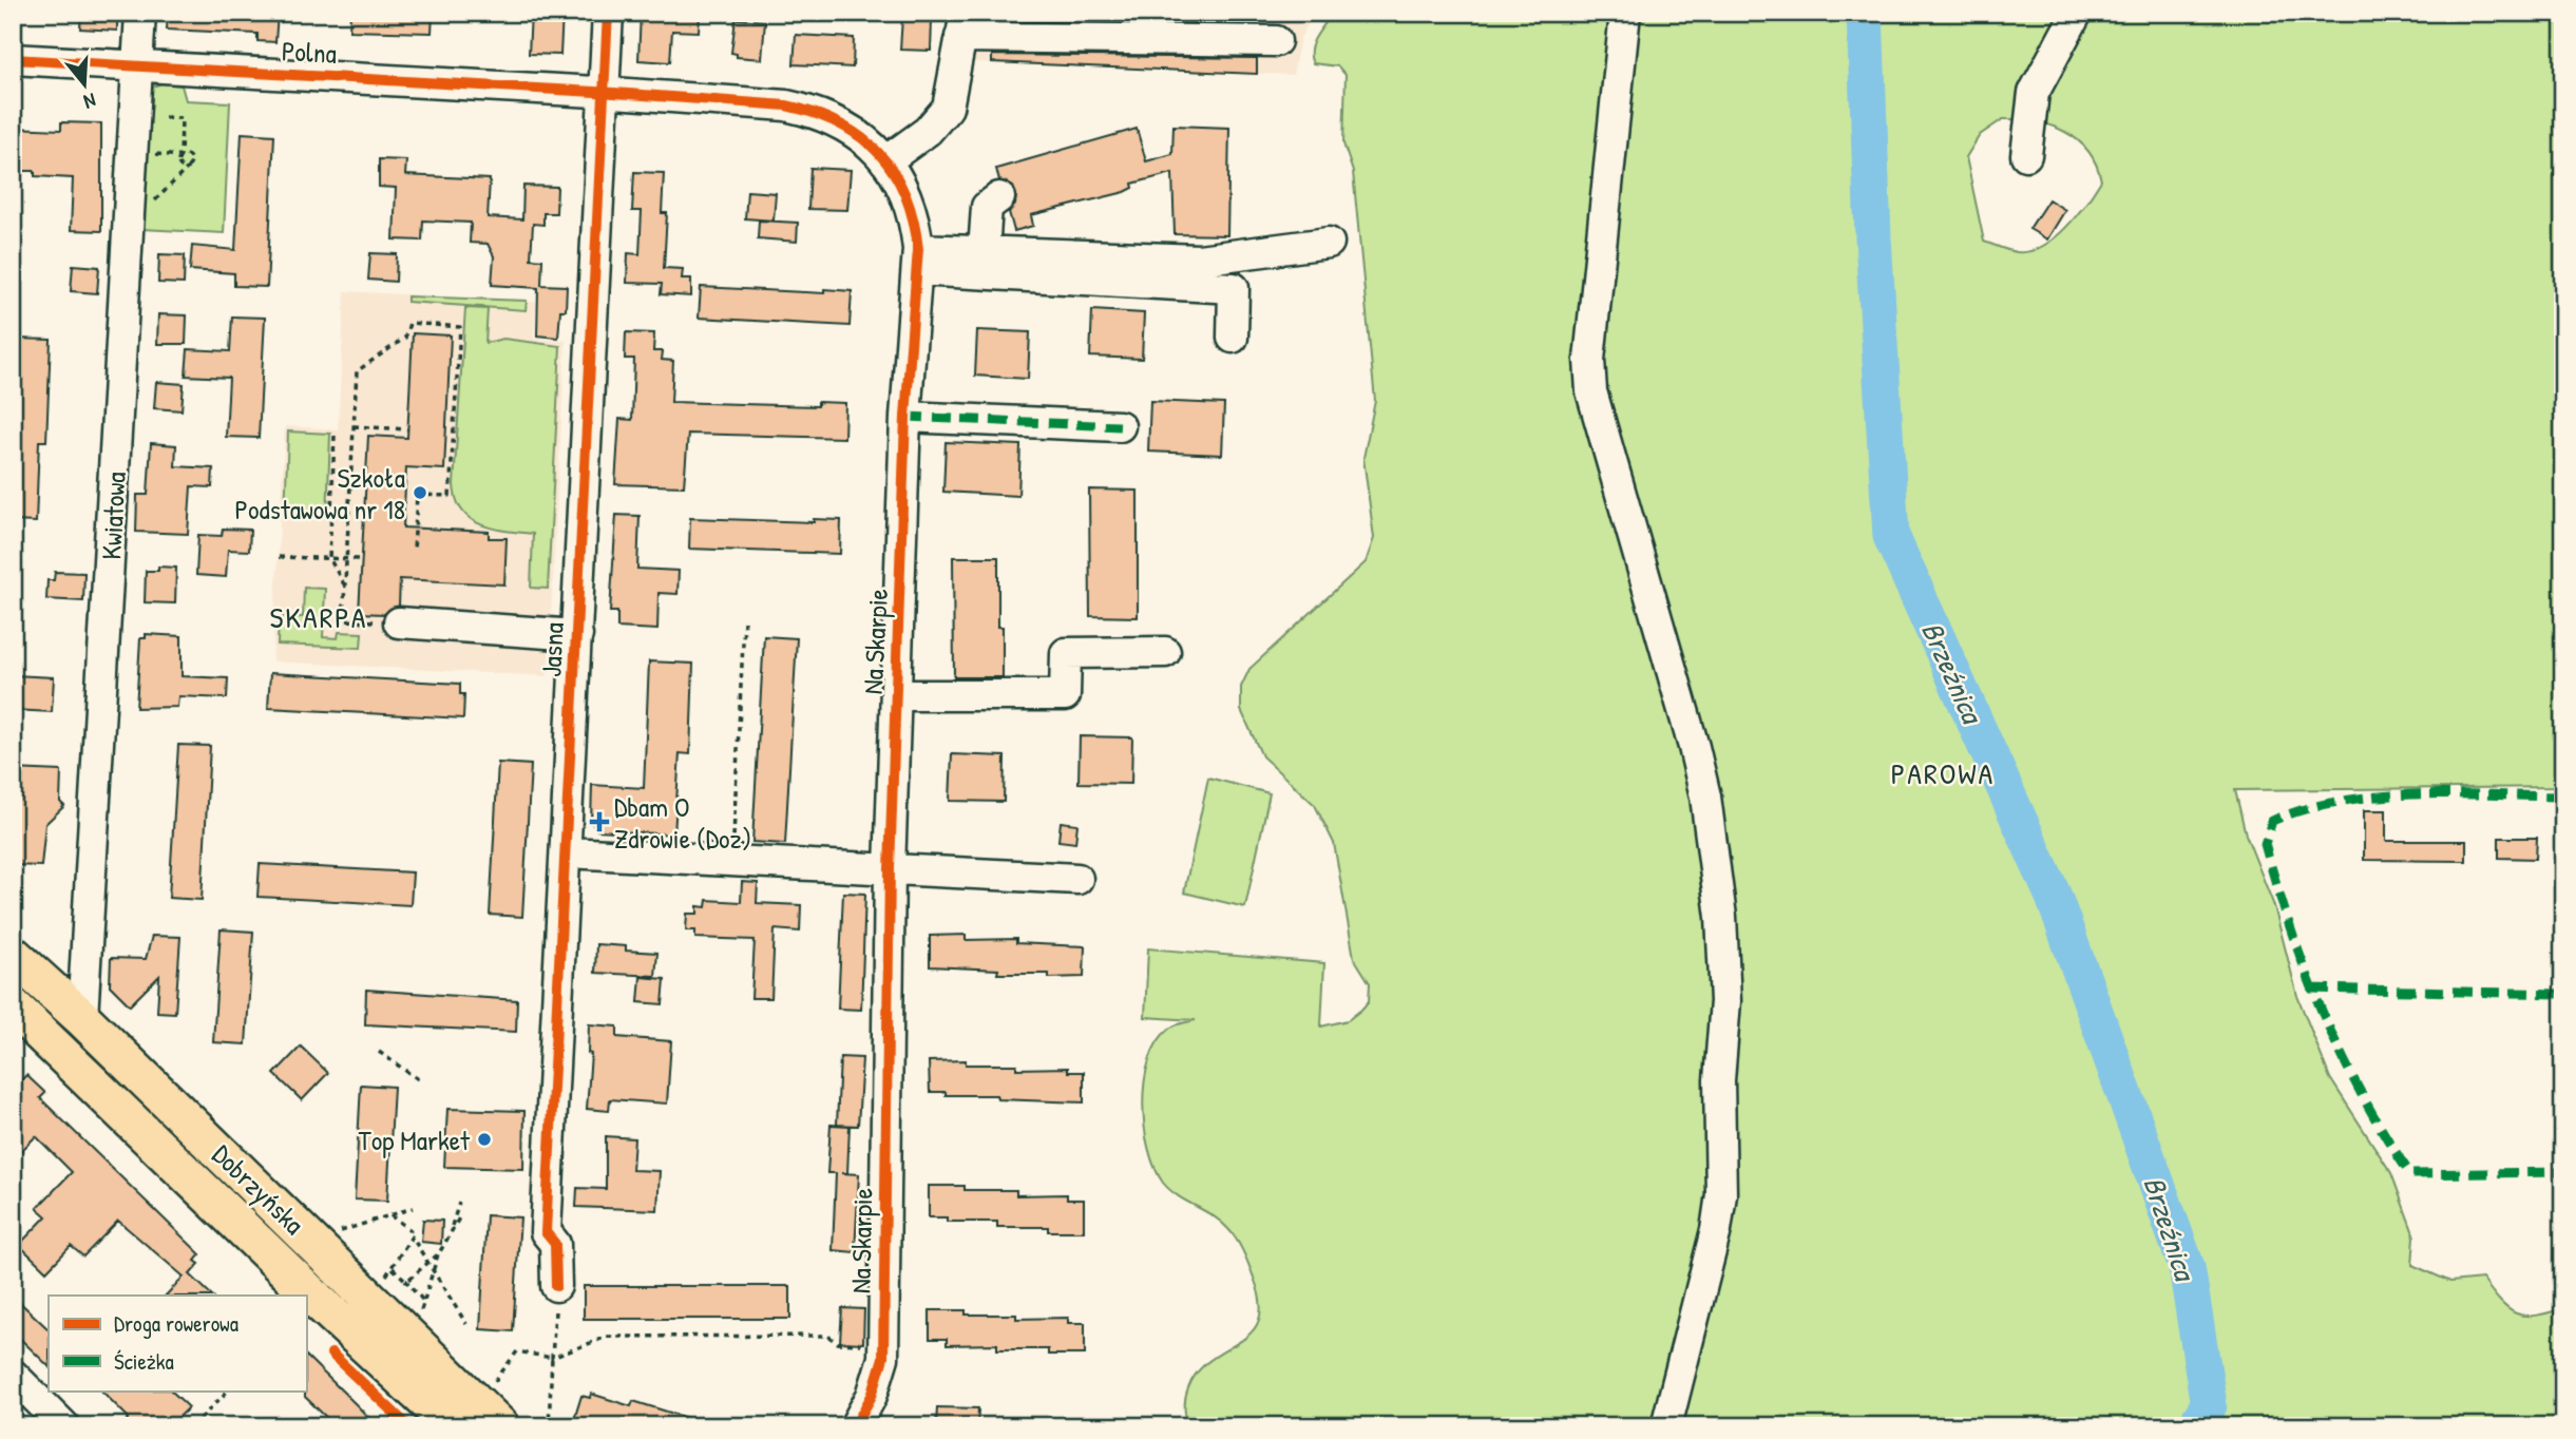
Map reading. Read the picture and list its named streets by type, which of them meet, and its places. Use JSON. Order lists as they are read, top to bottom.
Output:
{
  "streets": {
    "main road": ["Dobrzyńska"],
    "street": [
      "Polna",
      "Kwiatowa",
      "Na Skarpie",
      "Jasna"
    ]
  },
  "crossings": [
    ["Polna", "Kwiatowa"],
    ["Polna", "Na Skarpie"],
    ["Polna", "Jasna"],
    ["Kwiatowa", "Dobrzyńska"],
    ["Na Skarpie", "Jasna"]
  ],
  "districts": ["SKARPA", "PAROWA"],
  "water": ["Brzeźnica"],
  "places": {
    "other": ["Szkoła Podstawowa nr 18", "Top Market"],
    "health": ["Dbam O Zdrowie (Doz)"]
  },
  "legend": ["Droga rowerowa", "Ścieżka"],
  "north": "bottom"
}
